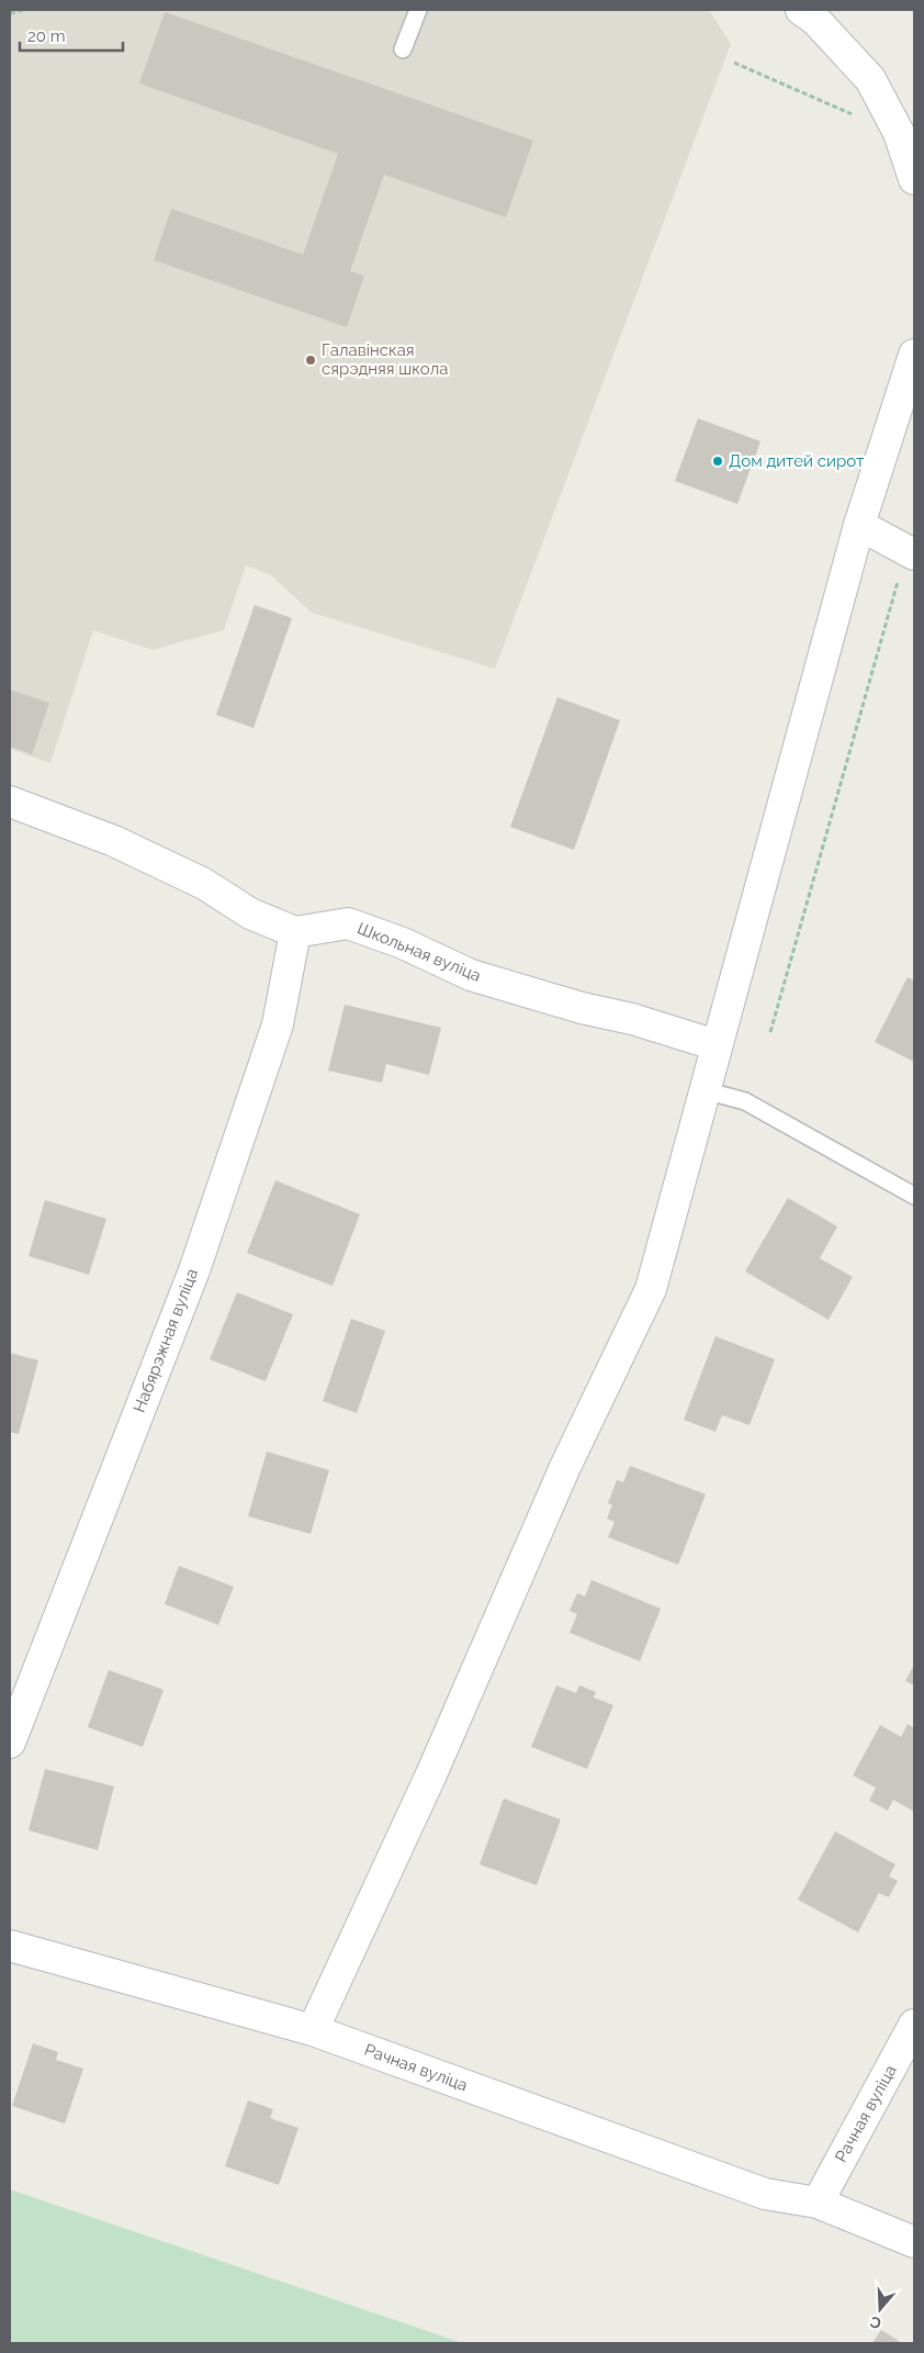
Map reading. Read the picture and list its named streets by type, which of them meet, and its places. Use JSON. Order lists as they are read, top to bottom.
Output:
{
  "streets": {
    "street": ["Школьная вуліца", "Набярэжная вуліца", "Рачная вуліца"]
  },
  "crossings": [
    ["Школьная вуліца", "Набярэжная вуліца"]
  ],
  "places": ["Галавінская сярэдняя школа", "Дом дитей сирот"],
  "scale_bar": "20 m",
  "north": "bottom"
}
